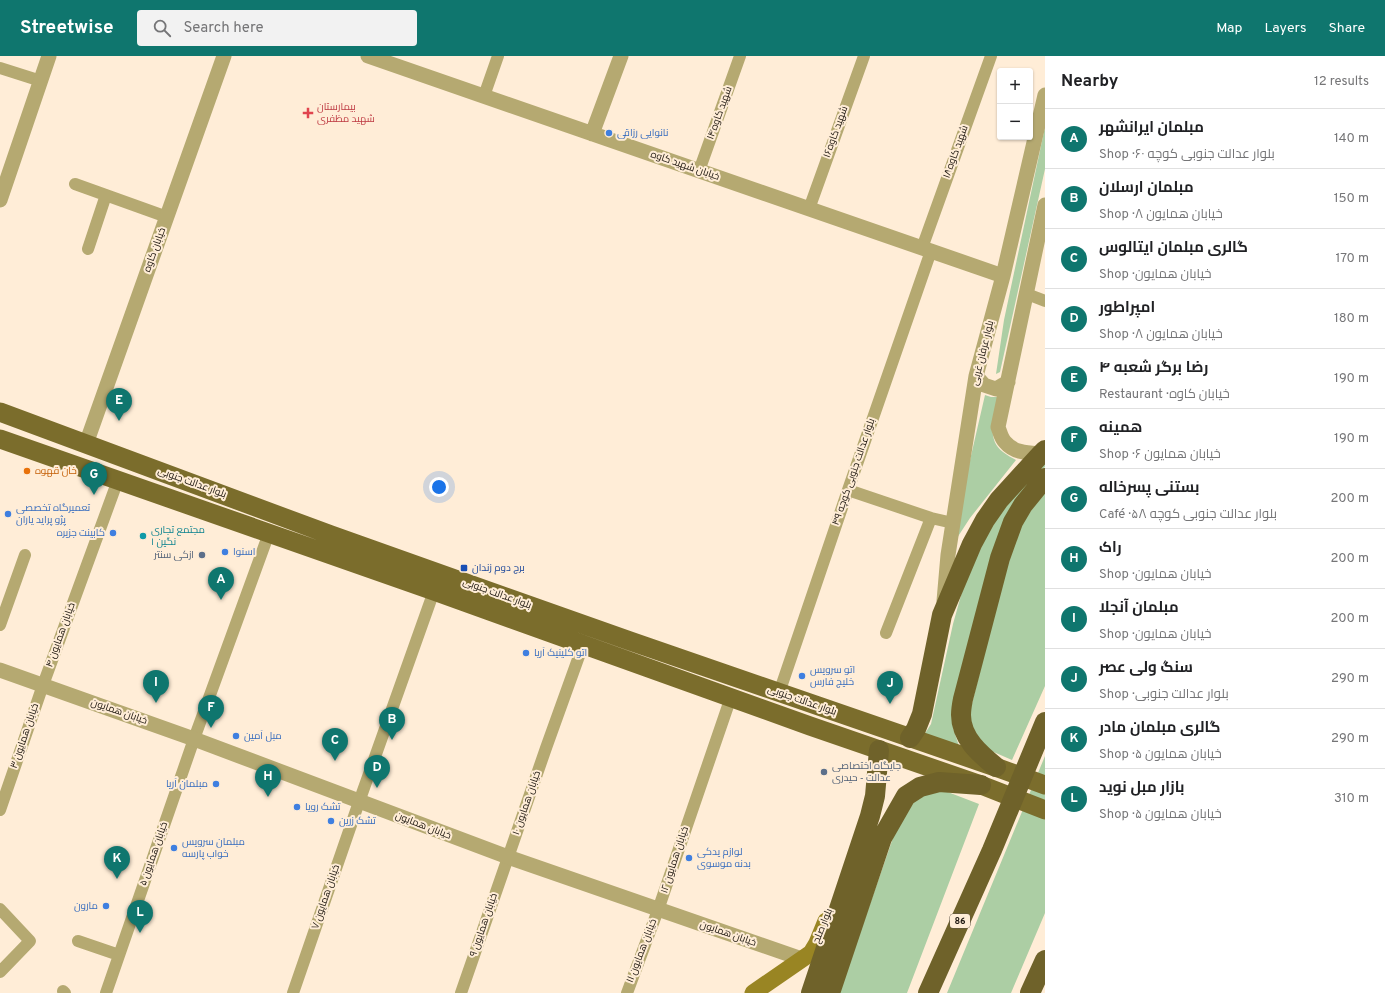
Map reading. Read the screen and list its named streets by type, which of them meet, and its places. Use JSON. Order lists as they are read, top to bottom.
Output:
{
  "streets": {
    "highway": ["86"],
    "main road": ["بلوار عدالت جنوبی", "بلوار صلح"],
    "street": [
      "شهید کاوه۱۴",
      "شهید کاوه۱۶",
      "شهید کاوه۱۸",
      "خیابان شهید کاوه",
      "خیابان کاوه",
      "بلوار عرفان غربی",
      "بلوار عدالت جنوبی کوچه ۴۹",
      "خیابان همایون ۴",
      "خیابان همایون",
      "خیابان همایون ۳",
      "خیابان همایون ۱۰",
      "خیابان همایون ۵",
      "خیابان همایون ۱۲",
      "خیابان همایون ۷",
      "خیابان همایون ۹",
      "خیابان همایون ۱۱"
    ]
  },
  "crossings": [
    ["شهید کاوه۱۴", "خیابان شهید کاوه"],
    ["شهید کاوه۱۶", "خیابان شهید کاوه"],
    ["شهید کاوه۱۸", "خیابان شهید کاوه"],
    ["شهید کاوه۱۸", "بلوار عدالت جنوبی کوچه ۴۹"],
    ["خیابان شهید کاوه", "بلوار عرفان غربی"],
    ["خیابان شهید کاوه", "بلوار عدالت جنوبی کوچه ۴۹"],
    ["خیابان کاوه", "بلوار عدالت جنوبی"],
    ["بلوار عدالت جنوبی کوچه ۴۹", "بلوار عدالت جنوبی"],
    ["بلوار عدالت جنوبی", "خیابان همایون ۴"],
    ["بلوار عدالت جنوبی", "خیابان همایون ۱۰"],
    ["بلوار عدالت جنوبی", "خیابان همایون ۵"],
    ["بلوار عدالت جنوبی", "خیابان همایون ۱۲"],
    ["بلوار عدالت جنوبی", "خیابان همایون ۷"],
    ["خیابان همایون ۴", "خیابان همایون"],
    ["خیابان همایون ۴", "خیابان همایون ۳"],
    ["خیابان همایون", "خیابان همایون ۳"],
    ["خیابان همایون", "خیابان همایون ۱۰"],
    ["خیابان همایون", "خیابان همایون ۵"],
    ["خیابان همایون", "خیابان همایون ۱۲"],
    ["خیابان همایون", "خیابان همایون ۷"],
    ["خیابان همایون", "خیابان همایون ۹"],
    ["خیابان همایون", "بلوار صلح"],
    ["خیابان همایون", "خیابان همایون ۱۱"],
    ["خیابان همایون ۱۰", "خیابان همایون ۹"],
    ["خیابان همایون ۱۲", "خیابان همایون ۱۱"]
  ],
  "places": {
    "health": ["بیمارستان شهید مظفری"],
    "other": [
      "نانوایی رزاقی",
      "خان قهوه",
      "تعمیرگاه تخصصی پژو پراید یاران",
      "کابینت جزیره",
      "مجتمع تجاری نگین ۱",
      "اسنوا",
      "ازکی سنتر",
      "اتو کلینیک آریا",
      "اتو سرویس خلیج فارس",
      "مبل آمین",
      "جایگاه اختصاصی عدالت - حیدری",
      "مبلمان آریا",
      "تشک رویا",
      "تشک زرین",
      "مبلمان سرویس خواب پارسه",
      "لوازم یدکی بدنه موسوی",
      "مارون"
    ],
    "transit": ["برج دوم زندان"]
  },
  "page": {
    "header": "Streetwise",
    "search": "Search here",
    "nav": ["Map", "Layers", "Share"],
    "heading": ["Nearby", "12 results"],
    "map_buttons": ["+", "−"],
    "list": [
      {
        "mark": "A",
        "name": "مبلمان ایرانشهر",
        "note": "Shop · بلوار عدالت جنوبی کوچه ۶۰",
        "value": "140 m"
      },
      {
        "mark": "B",
        "name": "مبلمان ارسلان",
        "note": "Shop · خیابان همایون ۸",
        "value": "150 m"
      },
      {
        "mark": "C",
        "name": "گالری مبلمان ایتالوس",
        "note": "Shop · خیابان همایون",
        "value": "170 m"
      },
      {
        "mark": "D",
        "name": "امپراطور",
        "note": "Shop · خیابان همایون ۸",
        "value": "180 m"
      },
      {
        "mark": "E",
        "name": "رضا برگر شعبه ۴",
        "note": "Restaurant · خیابان کاوه",
        "value": "190 m"
      },
      {
        "mark": "F",
        "name": "همینه",
        "note": "Shop · خیابان همایون ۶",
        "value": "190 m"
      },
      {
        "mark": "G",
        "name": "بستنی پسرخاله",
        "note": "Café · بلوار عدالت جنوبی کوچه ۵۸",
        "value": "200 m"
      },
      {
        "mark": "H",
        "name": "راک",
        "note": "Shop · خیابان همایون",
        "value": "200 m"
      },
      {
        "mark": "I",
        "name": "مبلمان آنجلا",
        "note": "Shop · خیابان همایون",
        "value": "200 m"
      },
      {
        "mark": "J",
        "name": "سنگ ولی عصر",
        "note": "Shop · بلوار عدالت جنوبی",
        "value": "290 m"
      },
      {
        "mark": "K",
        "name": "گالری مبلمان مادر",
        "note": "Shop · خیابان همایون ۵",
        "value": "290 m"
      },
      {
        "mark": "L",
        "name": "بازار مبل نوید",
        "note": "Shop · خیابان همایون ۵",
        "value": "310 m"
      }
    ],
    "pins": [
      "E",
      "G",
      "A",
      "I",
      "J",
      "F",
      "B",
      "C",
      "D",
      "H",
      "K",
      "L"
    ]
  }
}
